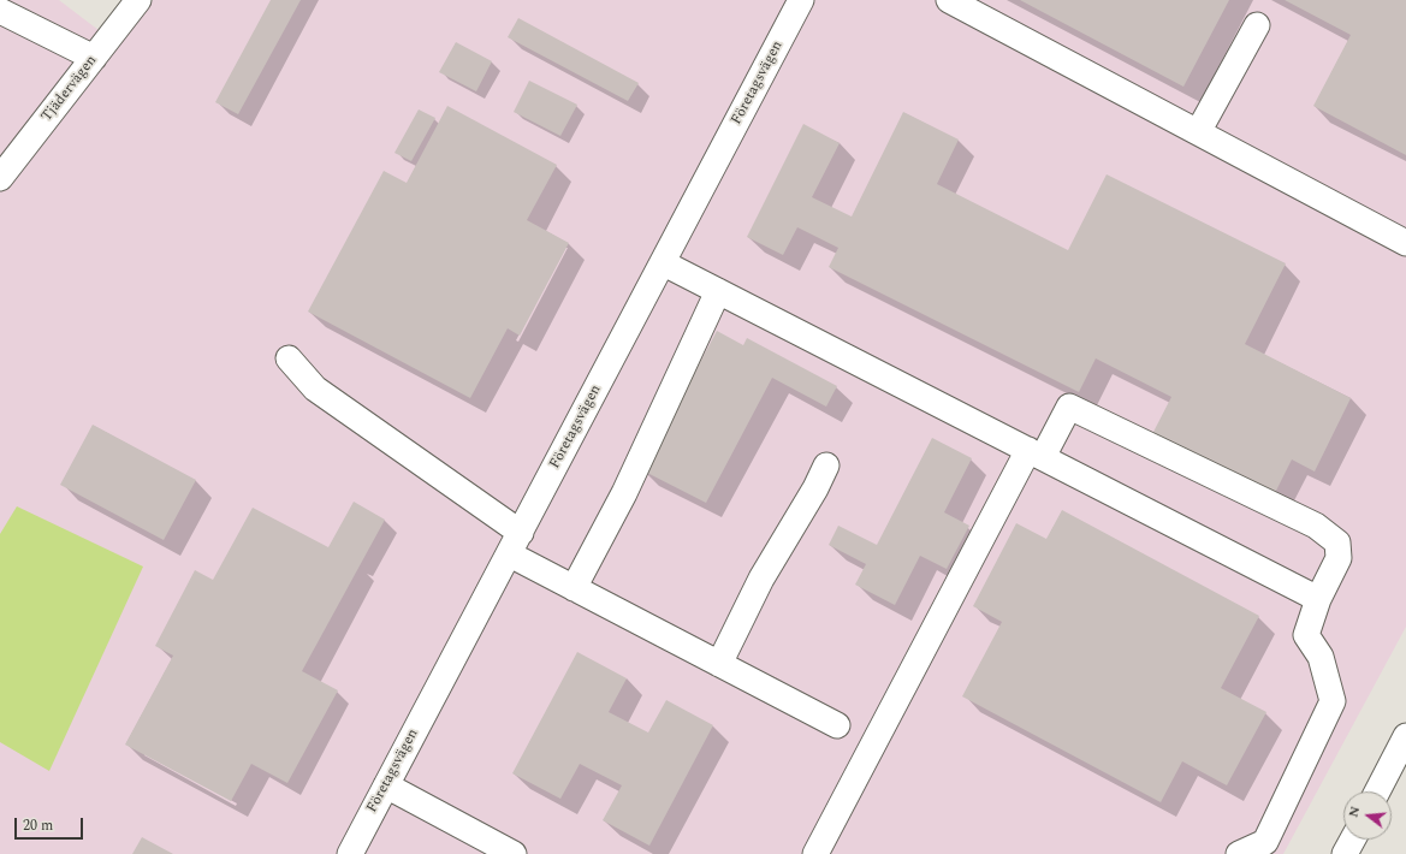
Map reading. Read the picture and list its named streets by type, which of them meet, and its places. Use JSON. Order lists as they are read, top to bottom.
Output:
{
  "streets": {
    "street": ["Företagsvägen", "Tjädervägen"]
  },
  "scale_bar": "20 m",
  "north": "left"
}
